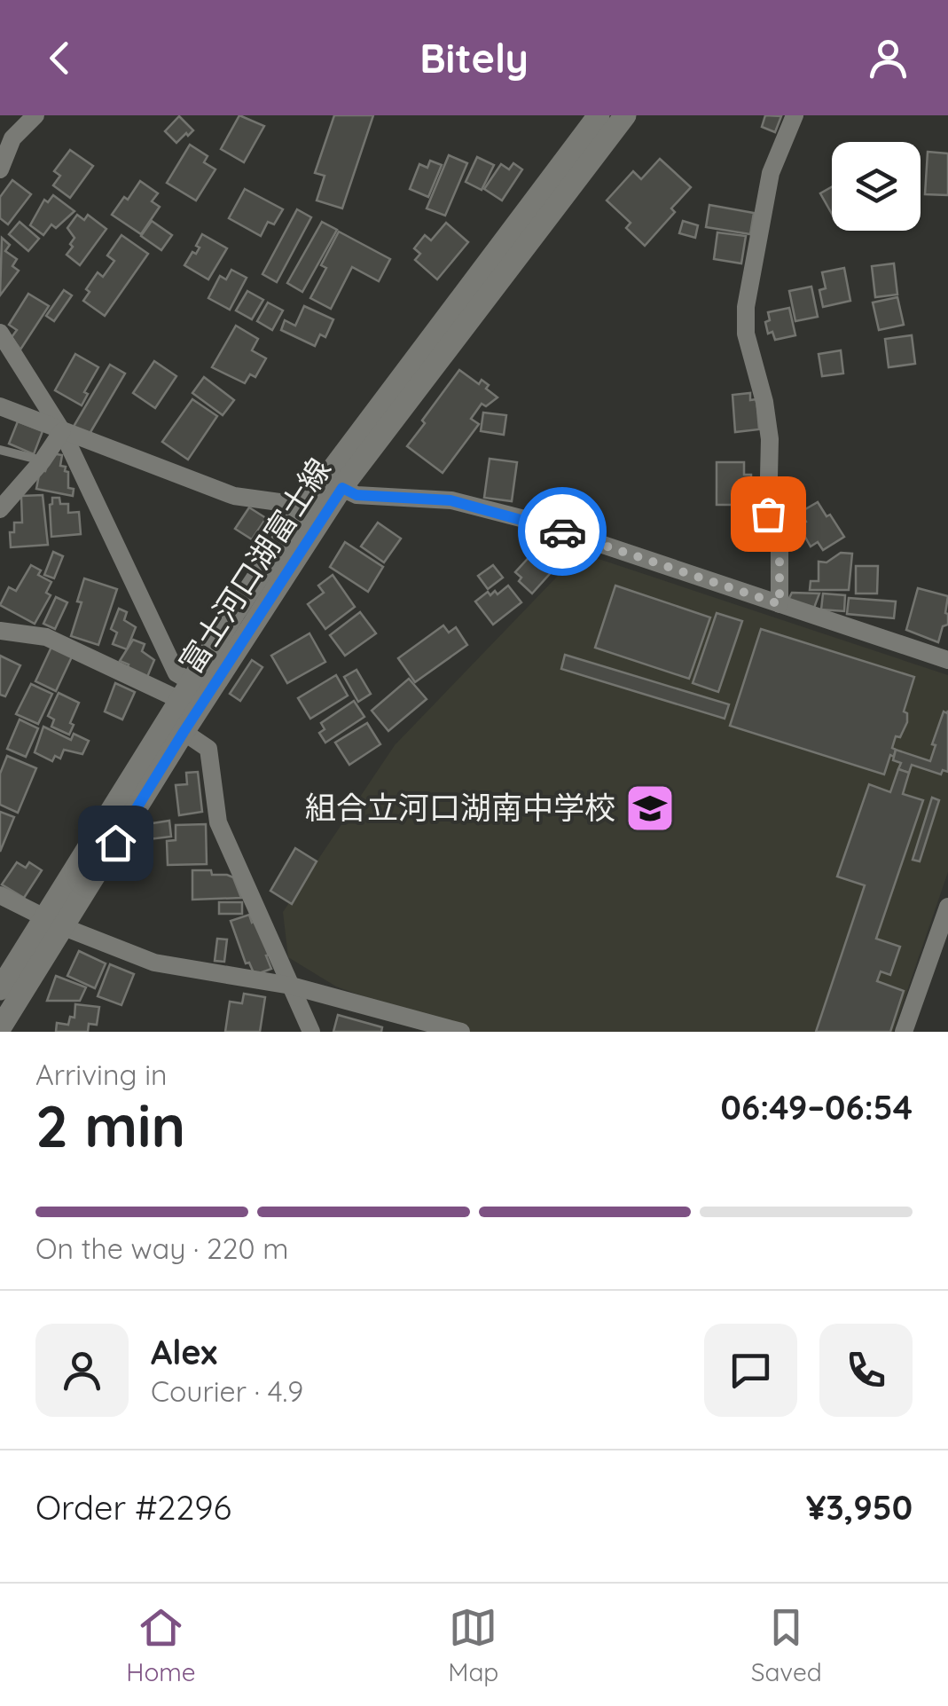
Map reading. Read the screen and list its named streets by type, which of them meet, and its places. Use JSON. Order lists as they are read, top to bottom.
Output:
{
  "streets": {
    "main road": ["富士河口湖富士線"]
  },
  "places": {
    "school or university": ["組合立河口湖南中学校"]
  },
  "page": {
    "header": "Bitely",
    "heading": ["2 min", "Arriving in", "06:49–06:54"],
    "panel": [
      "Alex",
      "Courier · 4.9",
      "Order #2296",
      "¥3,950"
    ],
    "bar": "On the way · 220 m",
    "tabs": ["Home", "Map", "Saved"]
  }
}
